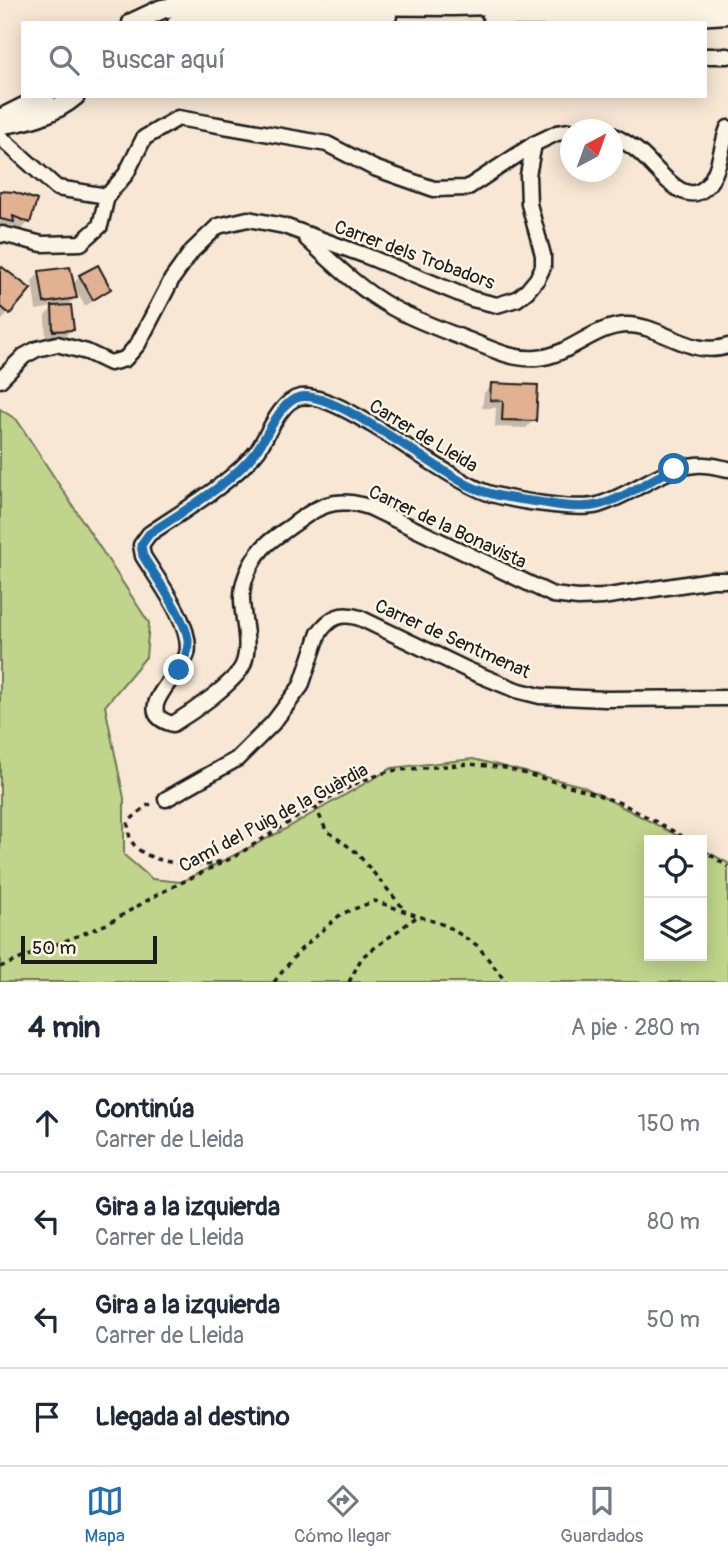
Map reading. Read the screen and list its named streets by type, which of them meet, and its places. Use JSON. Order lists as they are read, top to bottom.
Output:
{
  "streets": {
    "street": [
      "Carrer dels Trobadors",
      "Carrer de Lleida",
      "Carrer de la Bonavista",
      "Carrer de Sentmenat"
    ],
    "path": ["Camí del Puig de la Guàrdia"]
  },
  "crossings": [
    ["Carrer de Lleida", "Carrer de la Bonavista"]
  ],
  "scale_bar": "50 m",
  "north": "top right",
  "page": {
    "search": "Buscar aquí",
    "scale": "50 m",
    "heading": ["4 min", "A pie · 280 m"],
    "list": [
      ["Continúa", "Carrer de Lleida", "150 m"],
      ["Gira a la izquierda", "Carrer de Lleida", "80 m"],
      ["Gira a la izquierda", "Carrer de Lleida", "50 m"],
      "Llegada al destino"
    ],
    "nav": ["Mapa", "Cómo llegar", "Guardados"]
  }
}
